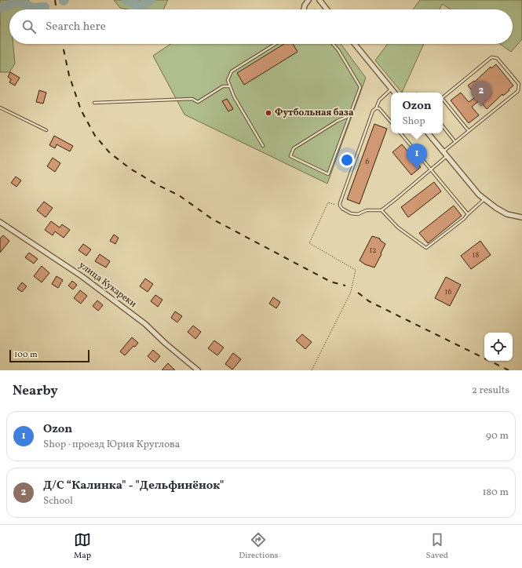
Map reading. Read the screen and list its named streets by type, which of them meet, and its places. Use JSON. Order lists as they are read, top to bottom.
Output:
{
  "streets": {
    "street": ["улица Кукареки"]
  },
  "places": ["Футбольная база"],
  "house_numbers": [
    "6",
    "12",
    "18",
    "16"
  ],
  "scale_bar": "100 m",
  "page": {
    "search": "Search here",
    "pins": ["2", "1"],
    "popup": ["Ozon", "Shop"],
    "scale": "100 m",
    "heading": ["Nearby", "2 results"],
    "list": [
      {
        "mark": "1",
        "name": "Ozon",
        "note": "Shop · проезд Юрия Круглова",
        "value": "90 m"
      },
      {
        "mark": "2",
        "name": "Д/С “Калинка\" - \"Дельфинёнок\"",
        "note": "School",
        "value": "180 m"
      }
    ],
    "nav": ["Map", "Directions", "Saved"]
  }
}
